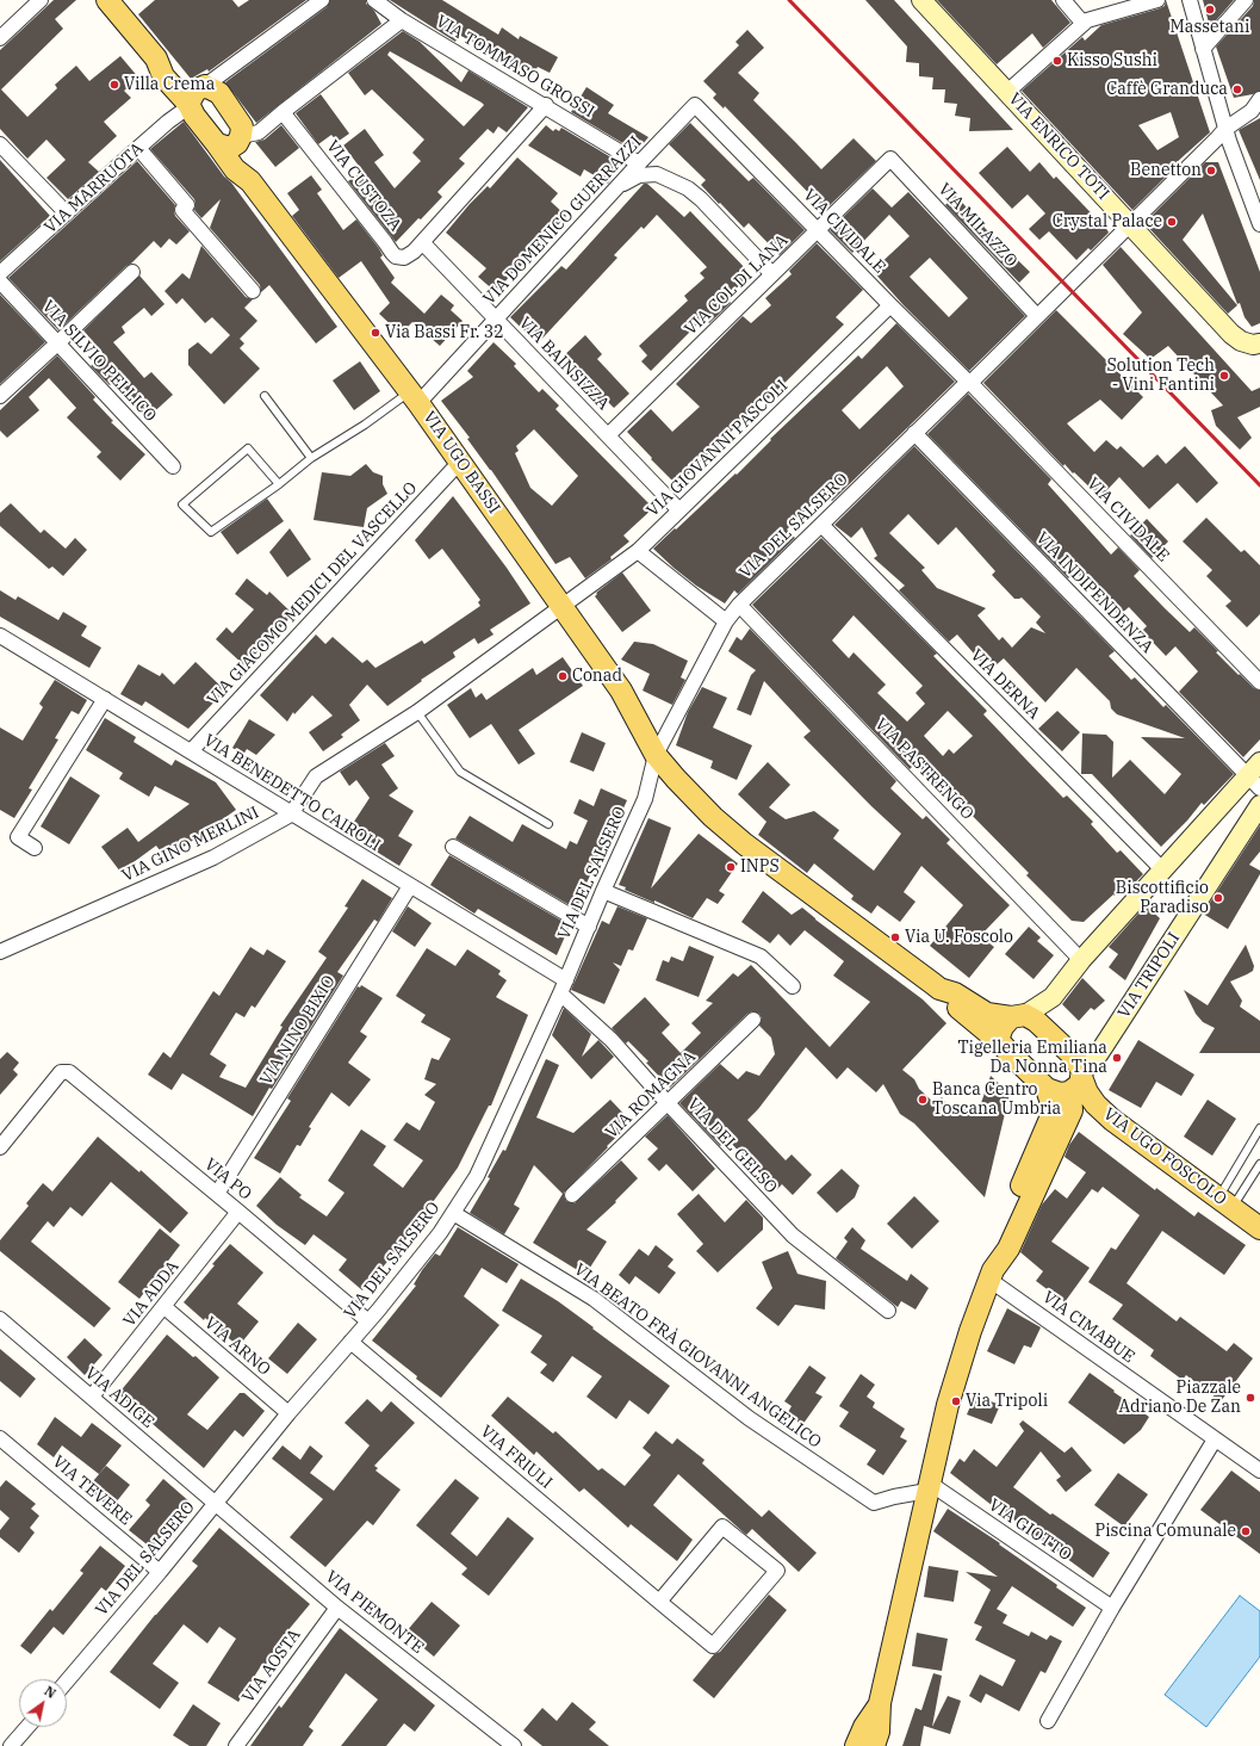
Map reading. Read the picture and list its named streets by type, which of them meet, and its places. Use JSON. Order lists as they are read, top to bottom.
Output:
{
  "streets": {
    "main road": ["VIA UGO BASSI", "VIA UGO FOSCOLO"],
    "street": [
      "VIA TOMMASO GROSSI",
      "VIA ENRICO TOTI",
      "VIA CUSTOZA",
      "VIA MARRUOTA",
      "VIA DOMENICO GUERRAZZI",
      "VIA MILAZZO",
      "VIA CIVIDALE",
      "VIA COL DI LANA",
      "VIA SILVIO PELLICO",
      "VIA BAINSIZZA",
      "VIA GIOVANNI PASCOLI",
      "VIA DEL SALSERO",
      "VIA INDIPENDENZA",
      "VIA GIACOMO MEDICI DEL VASCELLO",
      "VIA DERNA",
      "VIA PASTRENGO",
      "VIA BENEDETTO CAIROLI",
      "VIA GINO MERLINI",
      "VIA TRIPOLI",
      "VIA NINO BIXIO",
      "VIA ROMAGNA",
      "VIA DEL GELSO",
      "VIA PO",
      "VIA ADDA",
      "VIA CIMABUE",
      "VIA ARNO",
      "VIA BEATO FRÀ GIOVANNI ANGELICO",
      "VIA ADIGE",
      "VIA FRIULI",
      "VIA TEVERE",
      "VIA GIOTTO",
      "VIA PIEMONTE",
      "VIA AOSTA"
    ]
  },
  "crossings": [
    ["VIA TOMMASO GROSSI", "VIA CUSTOZA"],
    ["VIA TOMMASO GROSSI", "VIA DOMENICO GUERRAZZI"],
    ["VIA ENRICO TOTI", "VIA DEL SALSERO"],
    ["VIA CUSTOZA", "VIA BAINSIZZA"],
    ["VIA DOMENICO GUERRAZZI", "VIA CIVIDALE"],
    ["VIA DOMENICO GUERRAZZI", "VIA BAINSIZZA"],
    ["VIA DOMENICO GUERRAZZI", "VIA UGO BASSI"],
    ["VIA MILAZZO", "VIA COL DI LANA"],
    ["VIA MILAZZO", "VIA DEL SALSERO"],
    ["VIA CIVIDALE", "VIA COL DI LANA"],
    ["VIA CIVIDALE", "VIA GIOVANNI PASCOLI"],
    ["VIA CIVIDALE", "VIA DEL SALSERO"],
    ["VIA COL DI LANA", "VIA BAINSIZZA"],
    ["VIA BAINSIZZA", "VIA GIOVANNI PASCOLI"],
    ["VIA GIOVANNI PASCOLI", "VIA UGO BASSI"],
    ["VIA GIOVANNI PASCOLI", "VIA GINO MERLINI"],
    ["VIA UGO BASSI", "VIA DEL SALSERO"],
    ["VIA UGO BASSI", "VIA GIACOMO MEDICI DEL VASCELLO"],
    ["VIA UGO BASSI", "VIA GINO MERLINI"],
    ["VIA DEL SALSERO", "VIA INDIPENDENZA"],
    ["VIA DEL SALSERO", "VIA DERNA"],
    ["VIA DEL SALSERO", "VIA PASTRENGO"],
    ["VIA DEL SALSERO", "VIA BENEDETTO CAIROLI"],
    ["VIA DEL SALSERO", "VIA DEL GELSO"],
    ["VIA DEL SALSERO", "VIA PO"],
    ["VIA DEL SALSERO", "VIA ARNO"],
    ["VIA DEL SALSERO", "VIA BEATO FRÀ GIOVANNI ANGELICO"],
    ["VIA DEL SALSERO", "VIA ADIGE"],
    ["VIA DEL SALSERO", "VIA FRIULI"],
    ["VIA DEL SALSERO", "VIA TEVERE"],
    ["VIA DEL SALSERO", "VIA PIEMONTE"],
    ["VIA GIACOMO MEDICI DEL VASCELLO", "VIA BENEDETTO CAIROLI"],
    ["VIA BENEDETTO CAIROLI", "VIA GINO MERLINI"],
    ["VIA BENEDETTO CAIROLI", "VIA NINO BIXIO"],
    ["VIA BENEDETTO CAIROLI", "VIA DEL GELSO"],
    ["VIA TRIPOLI", "VIA UGO FOSCOLO"],
    ["VIA NINO BIXIO", "VIA PO"],
    ["VIA ROMAGNA", "VIA DEL GELSO"],
    ["VIA PO", "VIA ADDA"],
    ["VIA ADDA", "VIA ARNO"],
    ["VIA ADDA", "VIA ADIGE"],
    ["VIA BEATO FRÀ GIOVANNI ANGELICO", "VIA GIOTTO"],
    ["VIA ADIGE", "VIA PIEMONTE"],
    ["VIA PIEMONTE", "VIA AOSTA"]
  ],
  "places": [
    "Massetani",
    "Kisso Sushi",
    "Villa Crema",
    "Caffè Granduca",
    "Benetton",
    "Crystal Palace",
    "Via Bassi Fr. 32",
    "Solution Tech - Vini Fantini",
    "Conad",
    "INPS",
    "Biscottificio Paradiso",
    "Via U. Foscolo",
    "Tigelleria Emiliana Da Nonna Tina",
    "Banca Centro Toscana Umbria",
    "Piazzale Adriano De Zan",
    "Via Tripoli",
    "Piscina Comunale"
  ],
  "north": "top right"
}
